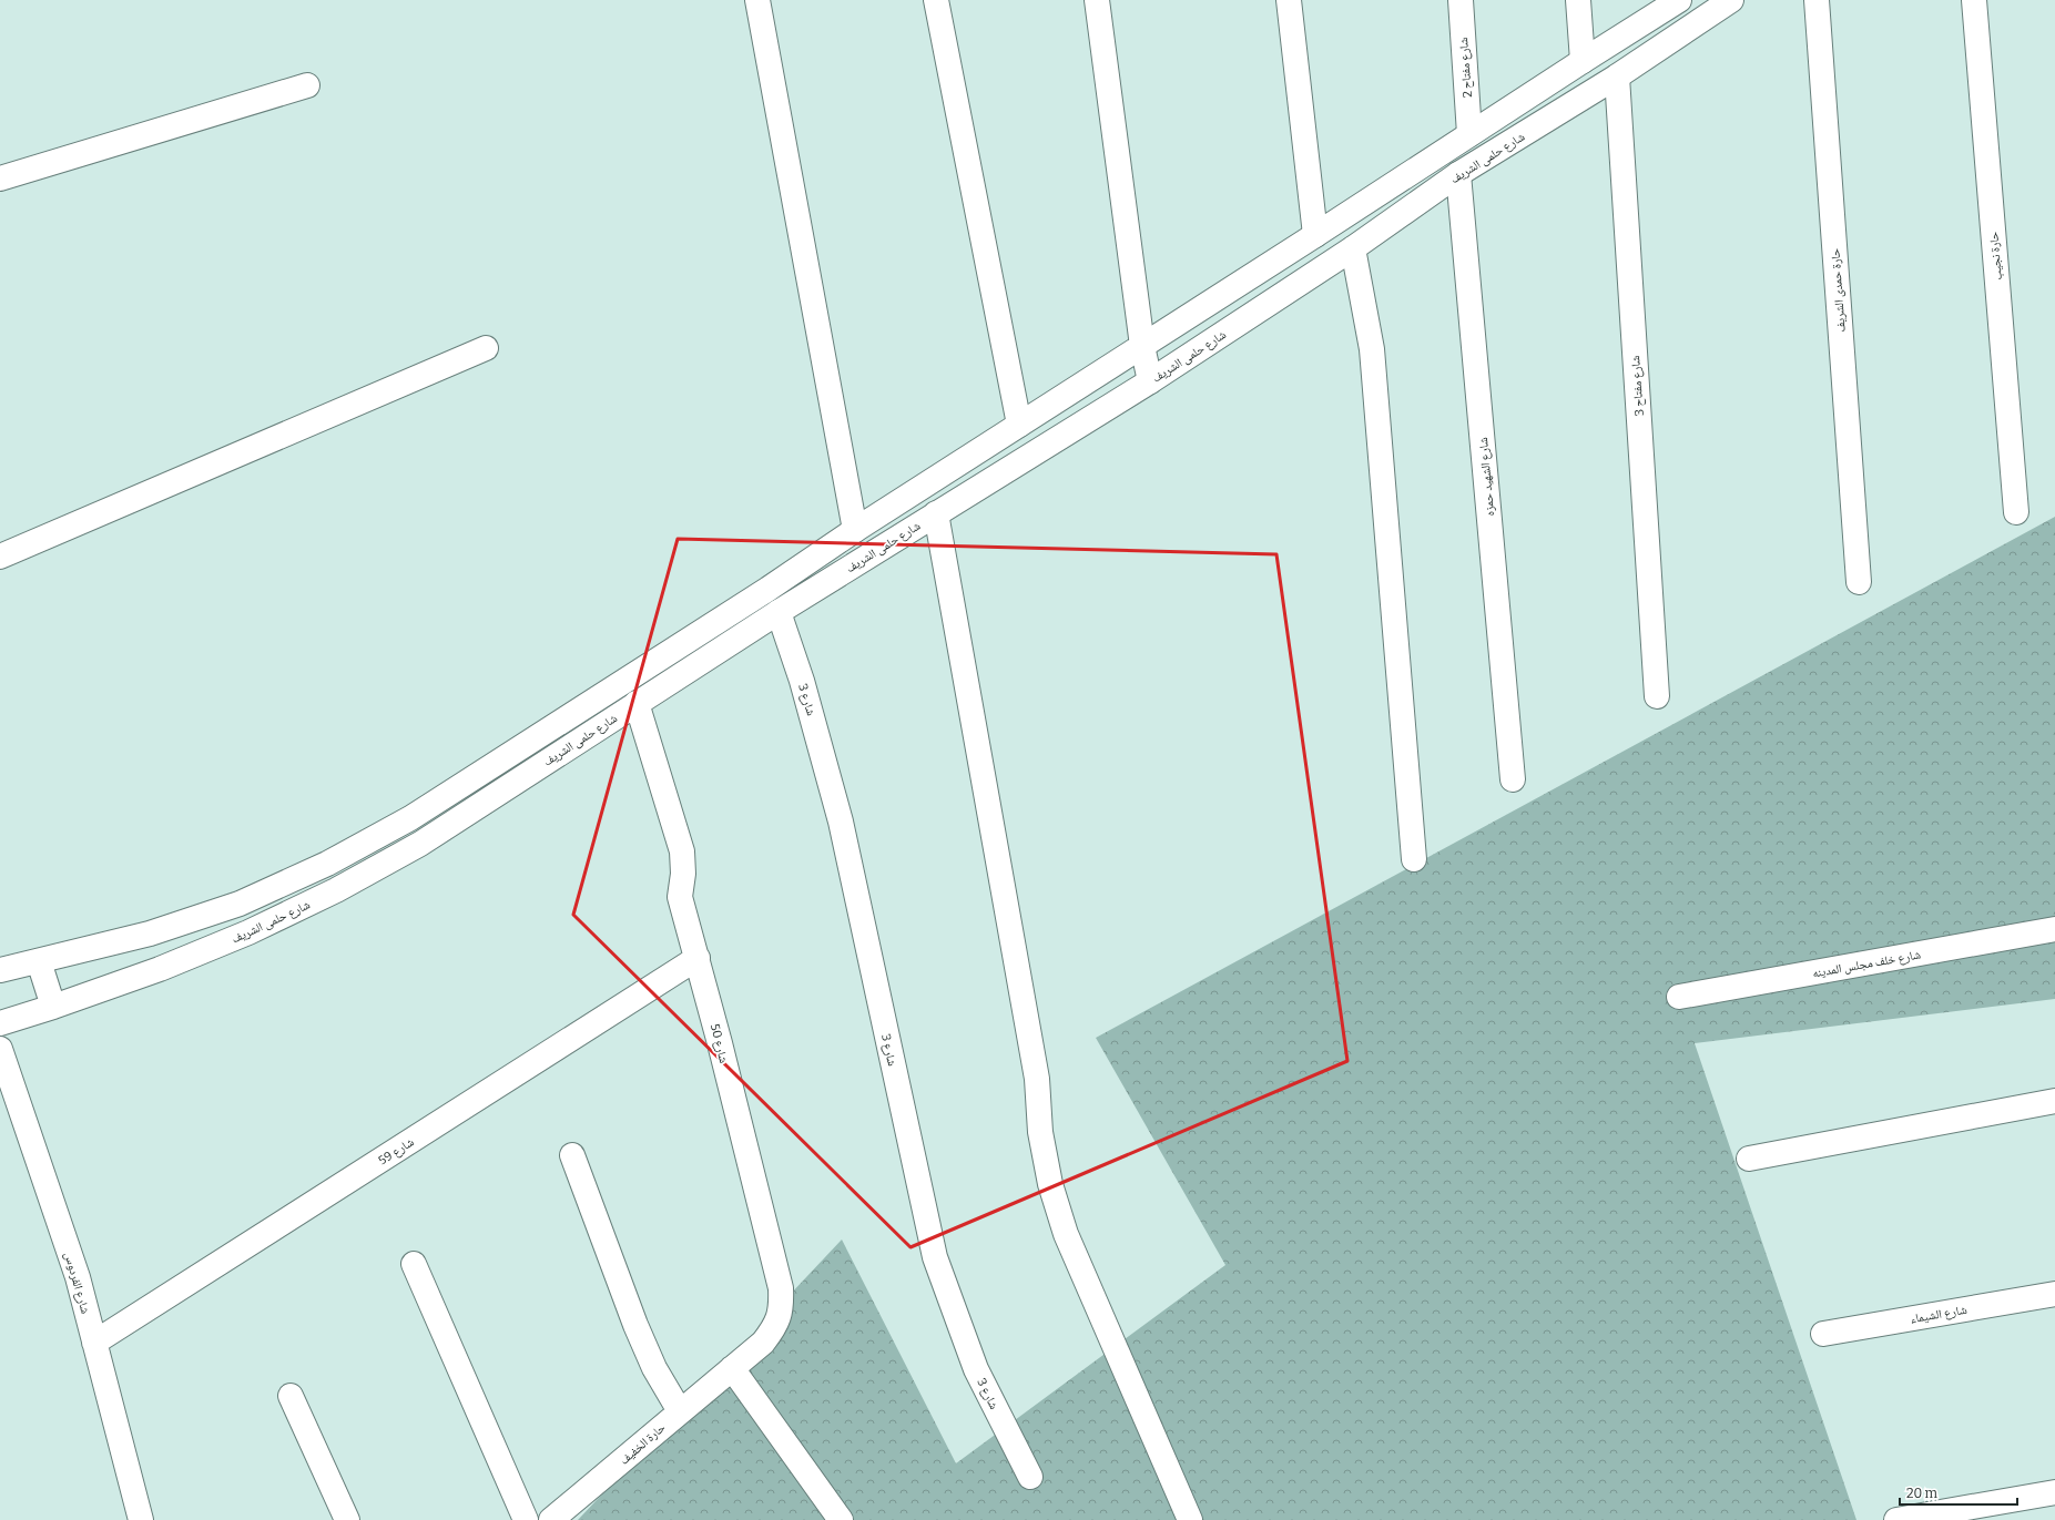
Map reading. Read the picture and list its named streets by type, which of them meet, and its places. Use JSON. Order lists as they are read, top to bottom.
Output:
{
  "streets": {
    "street": [
      "شارع مفتاح 2",
      "شارع حلمى الشريف",
      "حارة نجيب",
      "حارة حمدى الشريف",
      "شارع مفتاح 3",
      "شارع الشهيد حمزه",
      "شارع 3",
      "شارع خلف مجلس المدينه",
      "شارع 50",
      "شارع 59",
      "شارع الفردوس",
      "شارع الشيماء",
      "حارة الخفيف"
    ]
  },
  "crossings": [
    ["شارع مفتاح 2", "شارع حلمى الشريف"],
    ["شارع حلمى الشريف", "شارع مفتاح 3"],
    ["شارع حلمى الشريف", "شارع الشهيد حمزه"],
    ["شارع حلمى الشريف", "شارع 3"],
    ["شارع حلمى الشريف", "شارع 50"],
    ["شارع 50", "شارع 59"],
    ["شارع 50", "حارة الخفيف"],
    ["شارع 59", "شارع الفردوس"]
  ],
  "scale_bar": "20 m"
}
